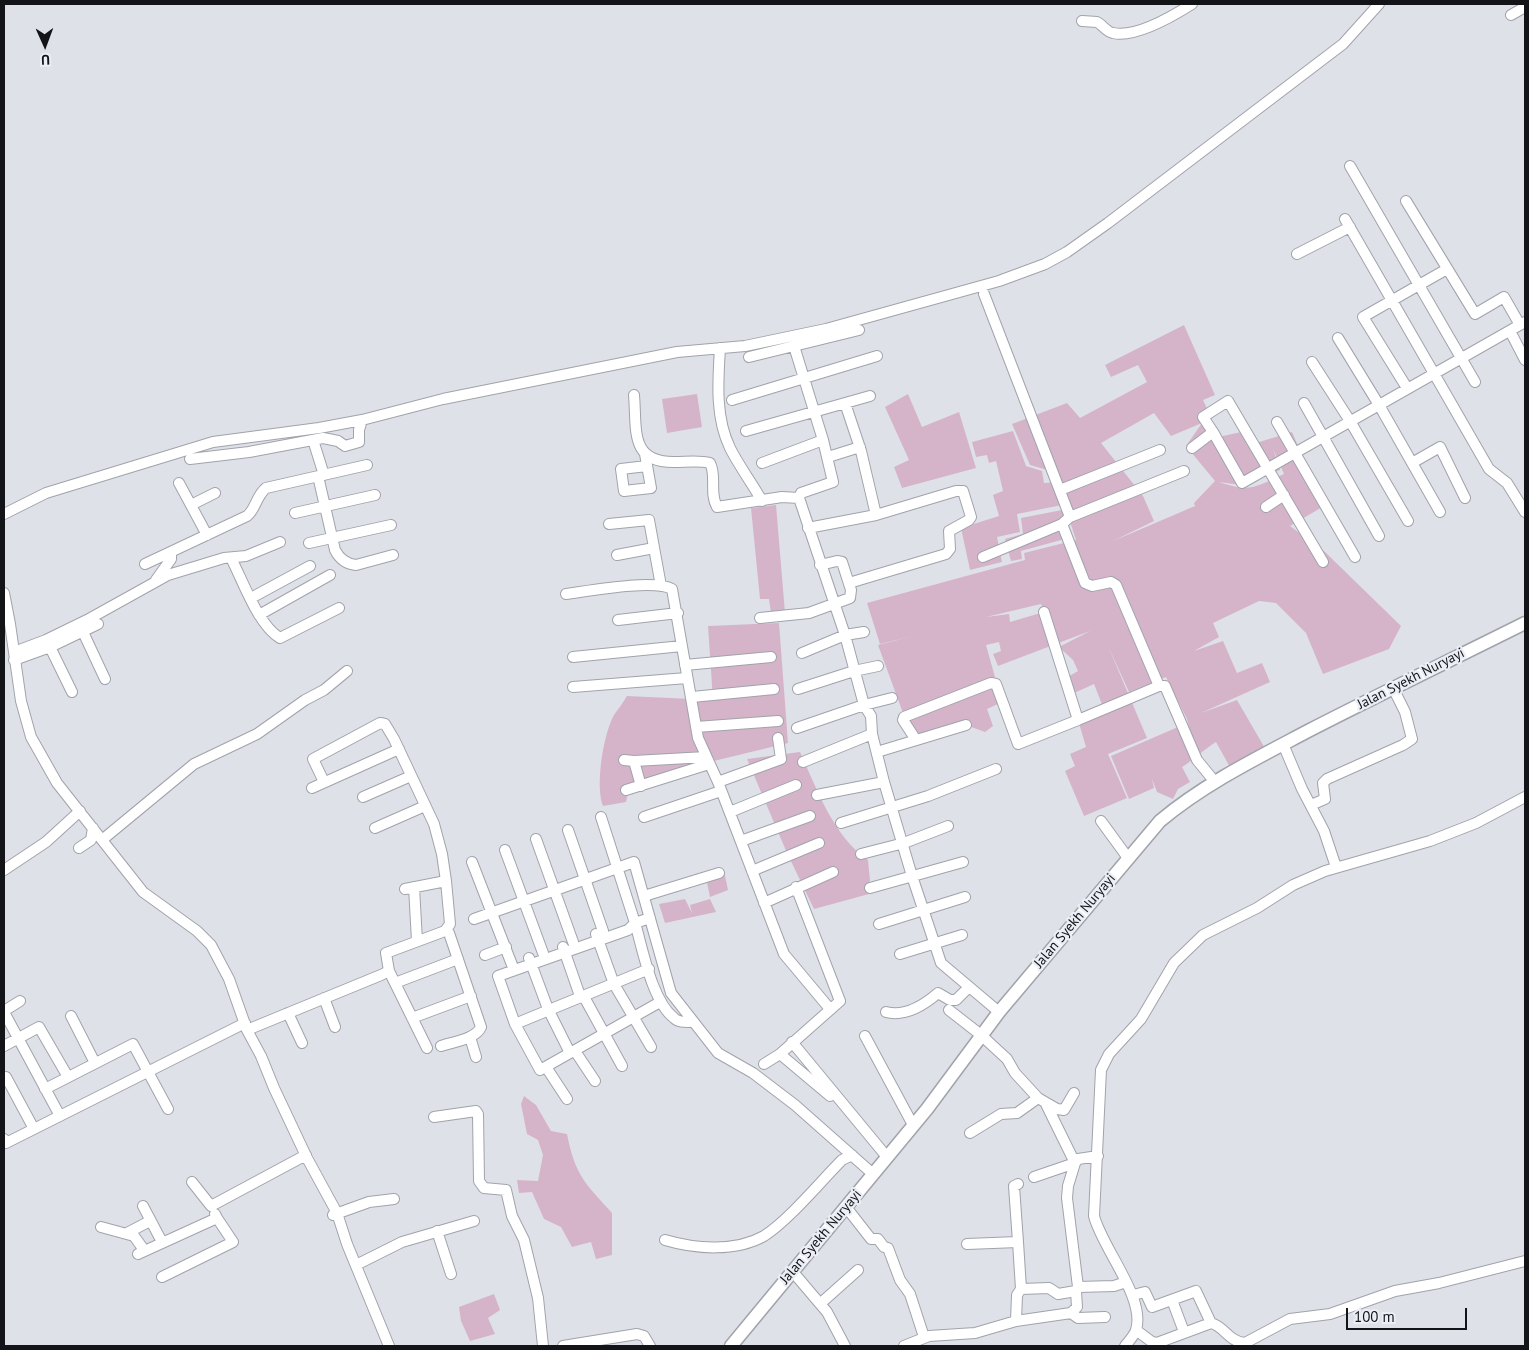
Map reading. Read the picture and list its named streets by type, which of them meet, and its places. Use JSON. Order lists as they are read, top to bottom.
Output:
{
  "streets": {
    "main road": ["Jalan Syekh Nuryayi"]
  },
  "scale_bar": "100 m",
  "north": "bottom"
}
